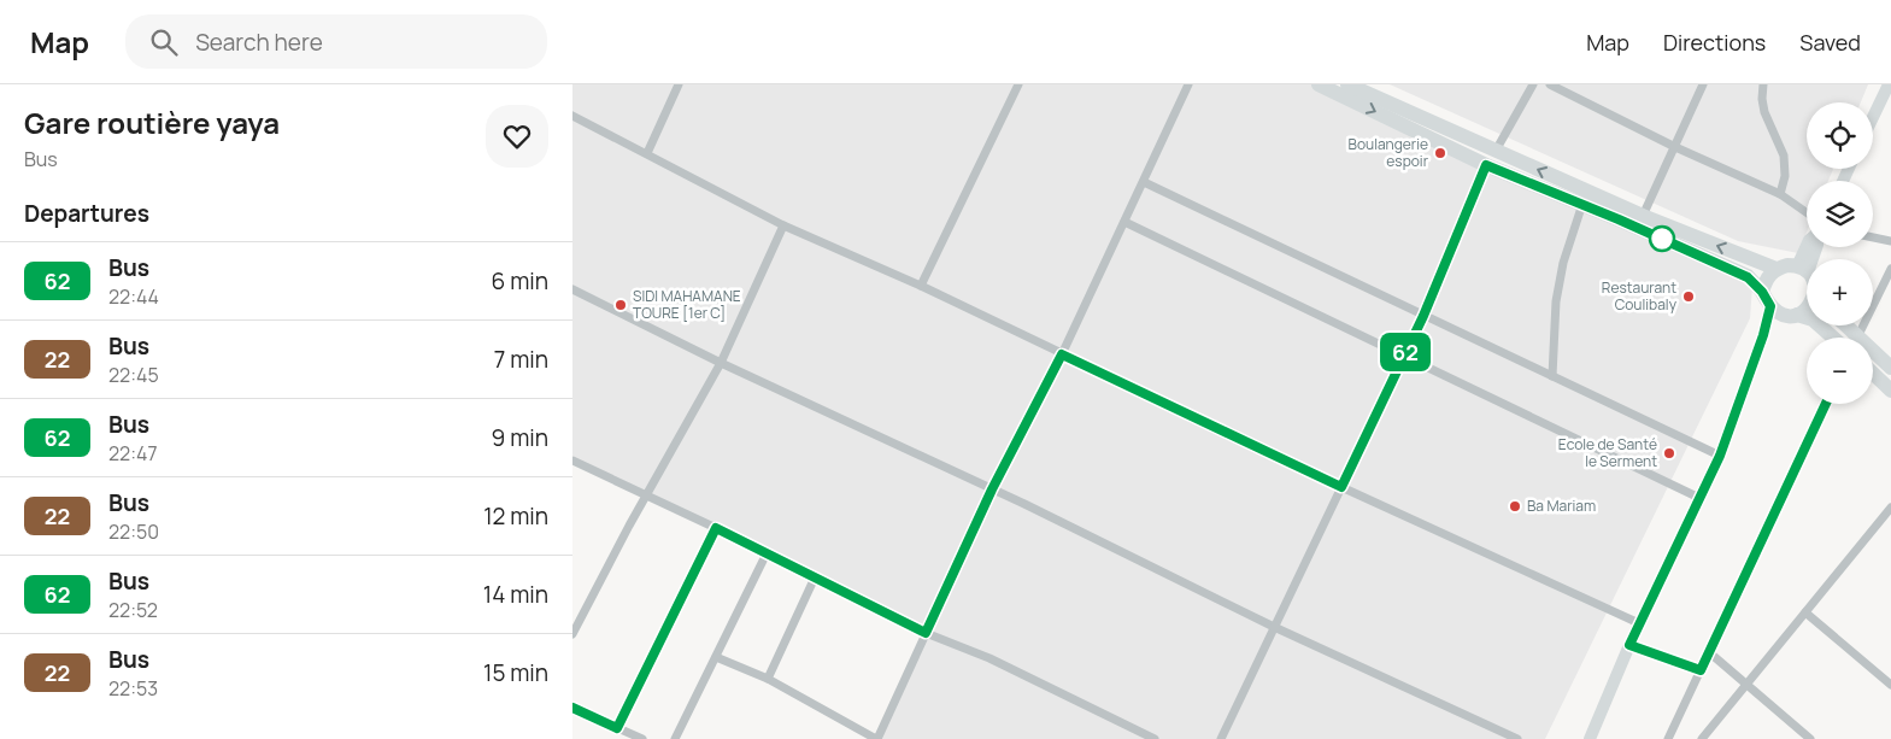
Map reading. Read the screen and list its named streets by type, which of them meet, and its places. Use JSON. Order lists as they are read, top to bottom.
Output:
{
  "places": [
    "Boulangerie espoir",
    "Restaurant Coulibaly",
    "SIDI MAHAMANE TOURE [1er C]",
    "Ecole de Santé le Serment",
    "Ba Mariam"
  ],
  "lines": ["bus line 62"],
  "page": {
    "header": "Map",
    "search": "Search here",
    "nav": ["Map", "Directions", "Saved"],
    "heading": [
      ["Gare routière yaya", "Bus"],
      "Departures"
    ],
    "on_map": "62",
    "map_buttons": ["+", "−"],
    "list": [
      {
        "mark": "62",
        "name": "Bus",
        "note": "22:44",
        "value": "6 min"
      },
      {
        "mark": "22",
        "name": "Bus",
        "note": "22:45",
        "value": "7 min"
      },
      {
        "mark": "62",
        "name": "Bus",
        "note": "22:47",
        "value": "9 min"
      },
      {
        "mark": "22",
        "name": "Bus",
        "note": "22:50",
        "value": "12 min"
      },
      {
        "mark": "62",
        "name": "Bus",
        "note": "22:52",
        "value": "14 min"
      },
      {
        "mark": "22",
        "name": "Bus",
        "note": "22:53",
        "value": "15 min"
      }
    ]
  }
}
